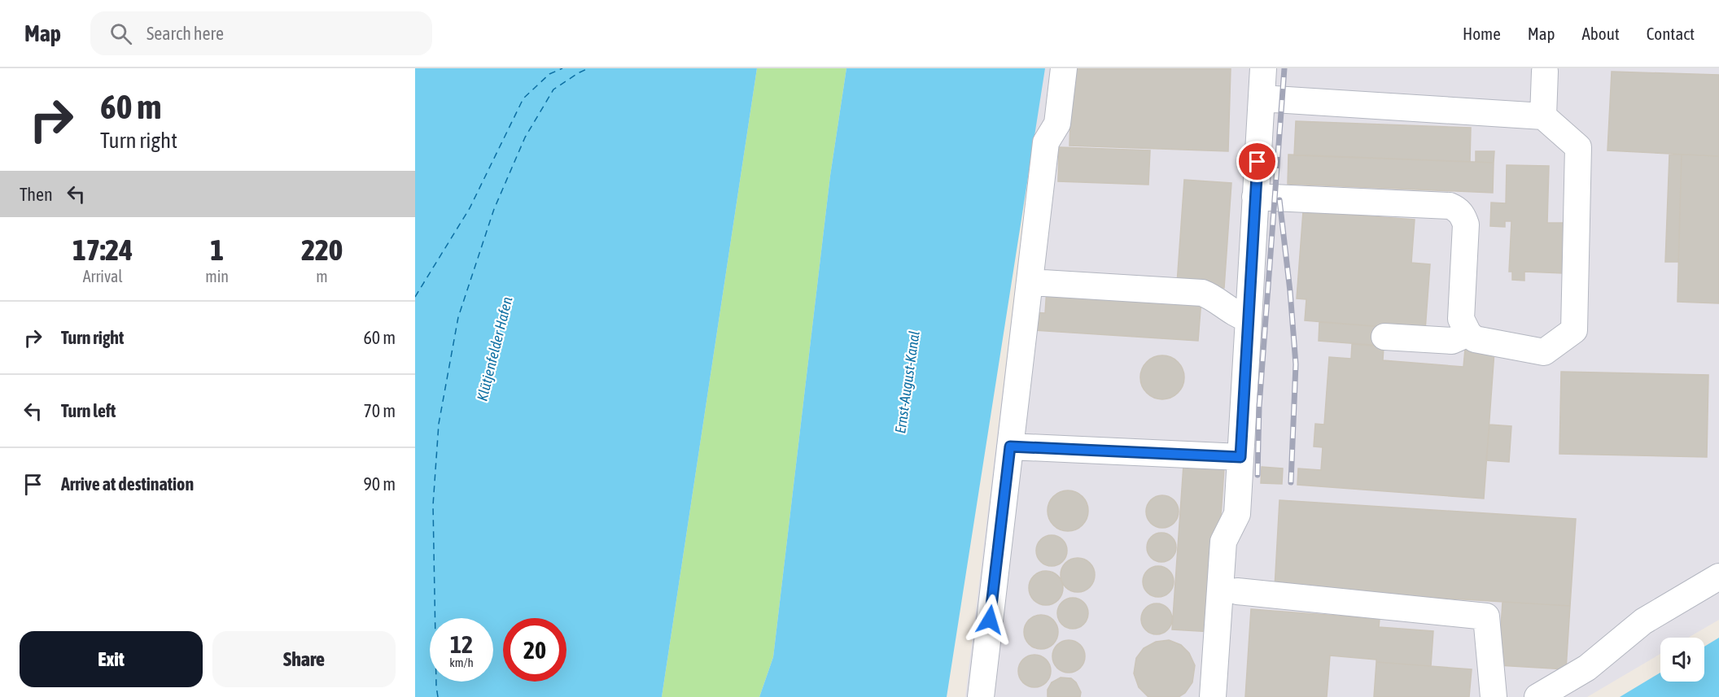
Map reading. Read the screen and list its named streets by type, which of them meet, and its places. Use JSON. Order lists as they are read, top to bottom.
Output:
{
  "water": ["Klütjenfelder Hafen", "Ernst-August-Kanal"],
  "page": {
    "header": "Map",
    "search": "Search here",
    "nav": [
      "Home",
      "Map",
      "About",
      "Contact"
    ],
    "turn": ["60 m", "Turn right"],
    "then": "Then",
    "eta": [
      "17:24",
      "Arrival",
      "1",
      "min",
      "220",
      "m"
    ],
    "list": [
      {
        "name": "Turn right",
        "value": "60 m"
      },
      {
        "name": "Turn left",
        "value": "70 m"
      },
      {
        "name": "Arrive at destination",
        "value": "90 m"
      }
    ],
    "speed": "12 km/h",
    "limit": "20",
    "buttons": ["Exit", "Share"]
  }
}
